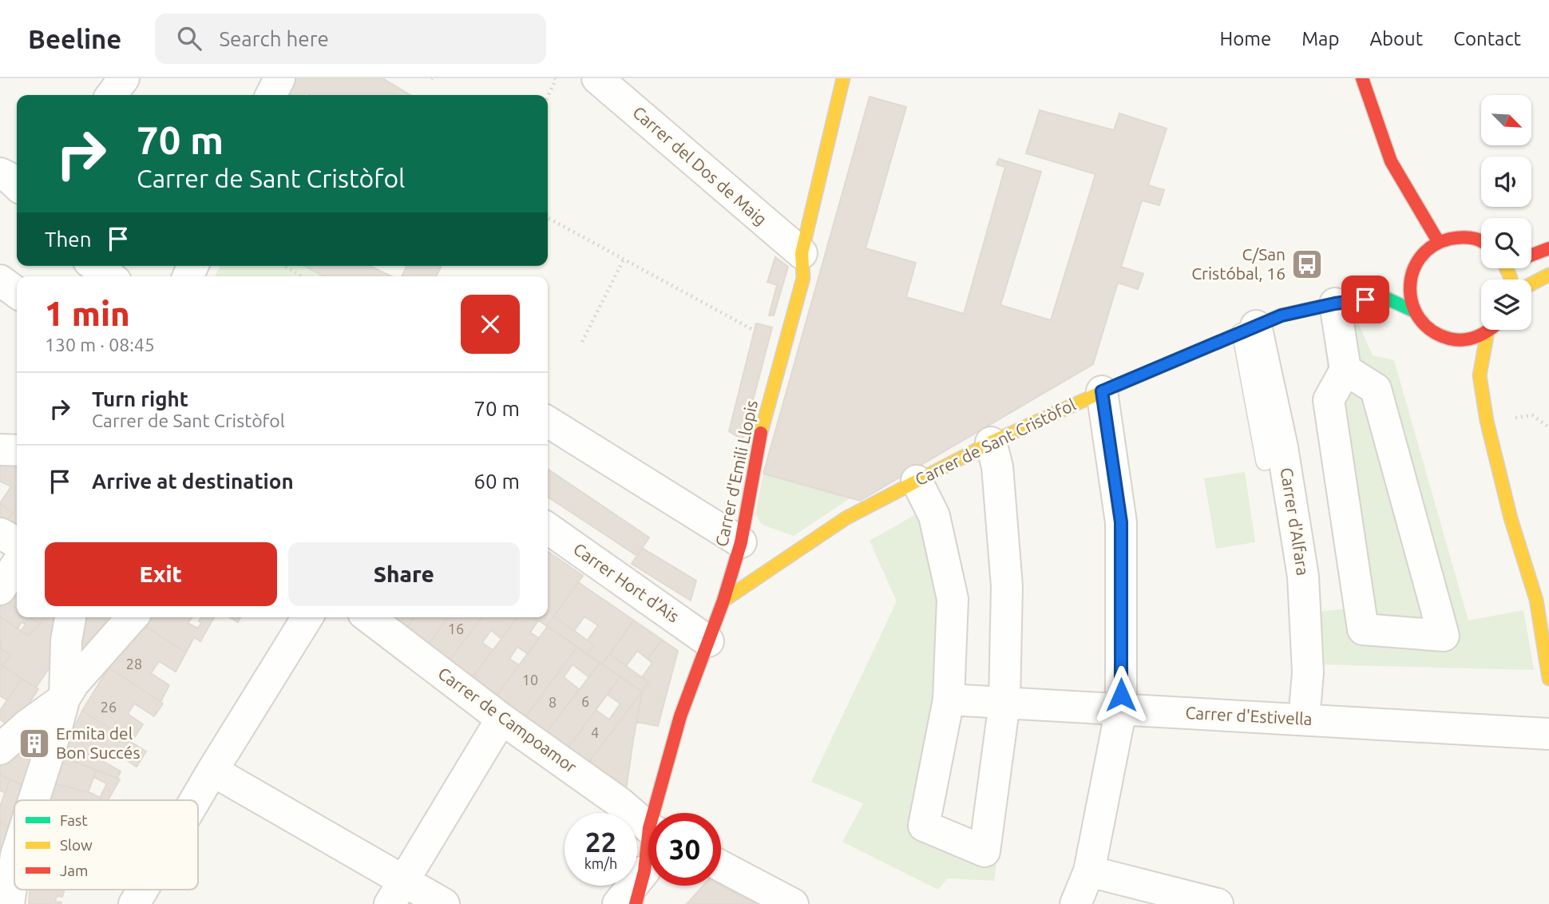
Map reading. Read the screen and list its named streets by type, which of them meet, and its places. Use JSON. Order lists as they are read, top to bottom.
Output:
{
  "streets": {
    "street": [
      "Carrer del Dos de Maig",
      "Carrer de Sant Cristòfol",
      "Carrer d'Emili Llopis",
      "Carrer d'Alfara",
      "Carrer Hort d'Ais",
      "Carrer d'Estivella",
      "Carrer de Campoamor"
    ]
  },
  "crossings": [
    ["Carrer del Dos de Maig", "Carrer d'Emili Llopis"],
    ["Carrer de Sant Cristòfol", "Carrer d'Emili Llopis"],
    ["Carrer de Sant Cristòfol", "Carrer d'Alfara"],
    ["Carrer d'Emili Llopis", "Carrer Hort d'Ais"],
    ["Carrer d'Alfara", "Carrer d'Estivella"]
  ],
  "places": {
    "bus stop": ["C/San Cristóbal, 16"],
    "building": ["Ermita del Bon Succés"]
  },
  "house_numbers": [
    "16",
    "28",
    "10",
    "6",
    "8",
    "26",
    "4"
  ],
  "legend": ["Fast", "Slow", "Jam"],
  "north": "bottom right",
  "page": {
    "header": "Beeline",
    "search": "Search here",
    "nav": [
      "Home",
      "Map",
      "About",
      "Contact"
    ],
    "turn": ["70 m", "Carrer de Sant Cristòfol"],
    "then": "Then",
    "heading": ["1 min", "130 m · 08:45"],
    "list": [
      {
        "name": "Turn right",
        "note": "Carrer de Sant Cristòfol",
        "value": "70 m"
      },
      {
        "name": "Arrive at destination",
        "value": "60 m"
      }
    ],
    "buttons": ["Exit", "Share"],
    "speed": "22 km/h",
    "limit": "30"
  }
}
